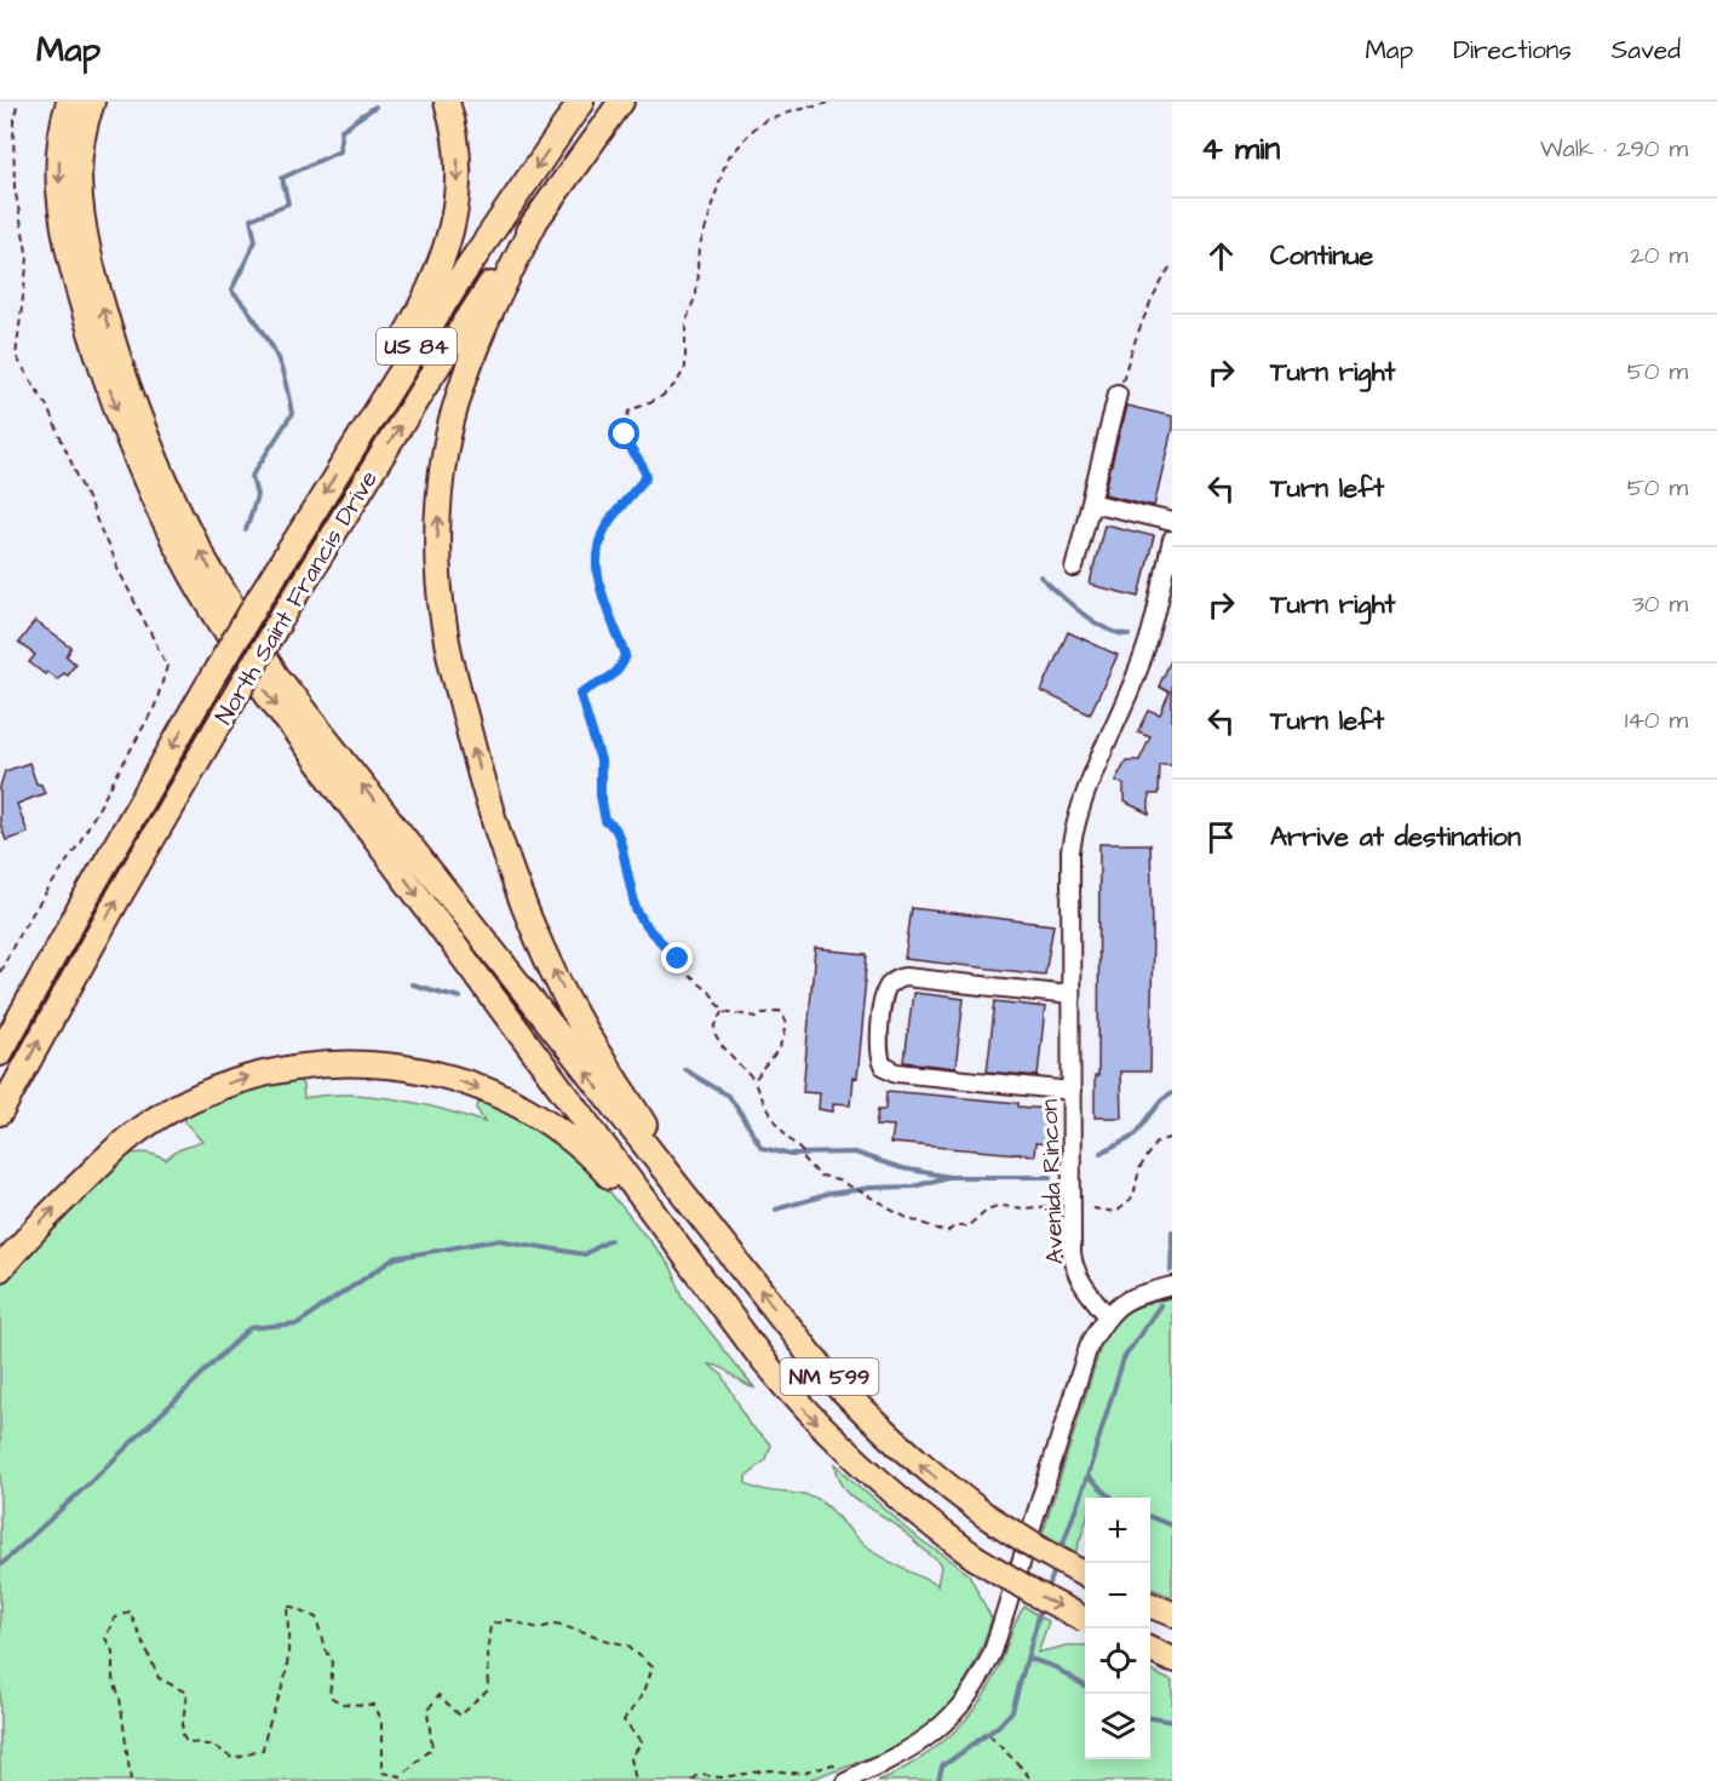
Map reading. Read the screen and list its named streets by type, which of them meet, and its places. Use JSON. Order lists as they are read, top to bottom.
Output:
{
  "streets": {
    "highway": ["US 84", "North Saint Francis Drive", "NM 599"],
    "street": ["Avenida Rincon"]
  },
  "page": {
    "header": "Map",
    "nav": ["Map", "Directions", "Saved"],
    "heading": ["4 min", "Walk · 290 m"],
    "list": [
      ["Continue", "20 m"],
      ["Turn right", "50 m"],
      ["Turn left", "50 m"],
      ["Turn right", "30 m"],
      ["Turn left", "140 m"],
      "Arrive at destination"
    ],
    "map_buttons": ["+", "−"]
  }
}
